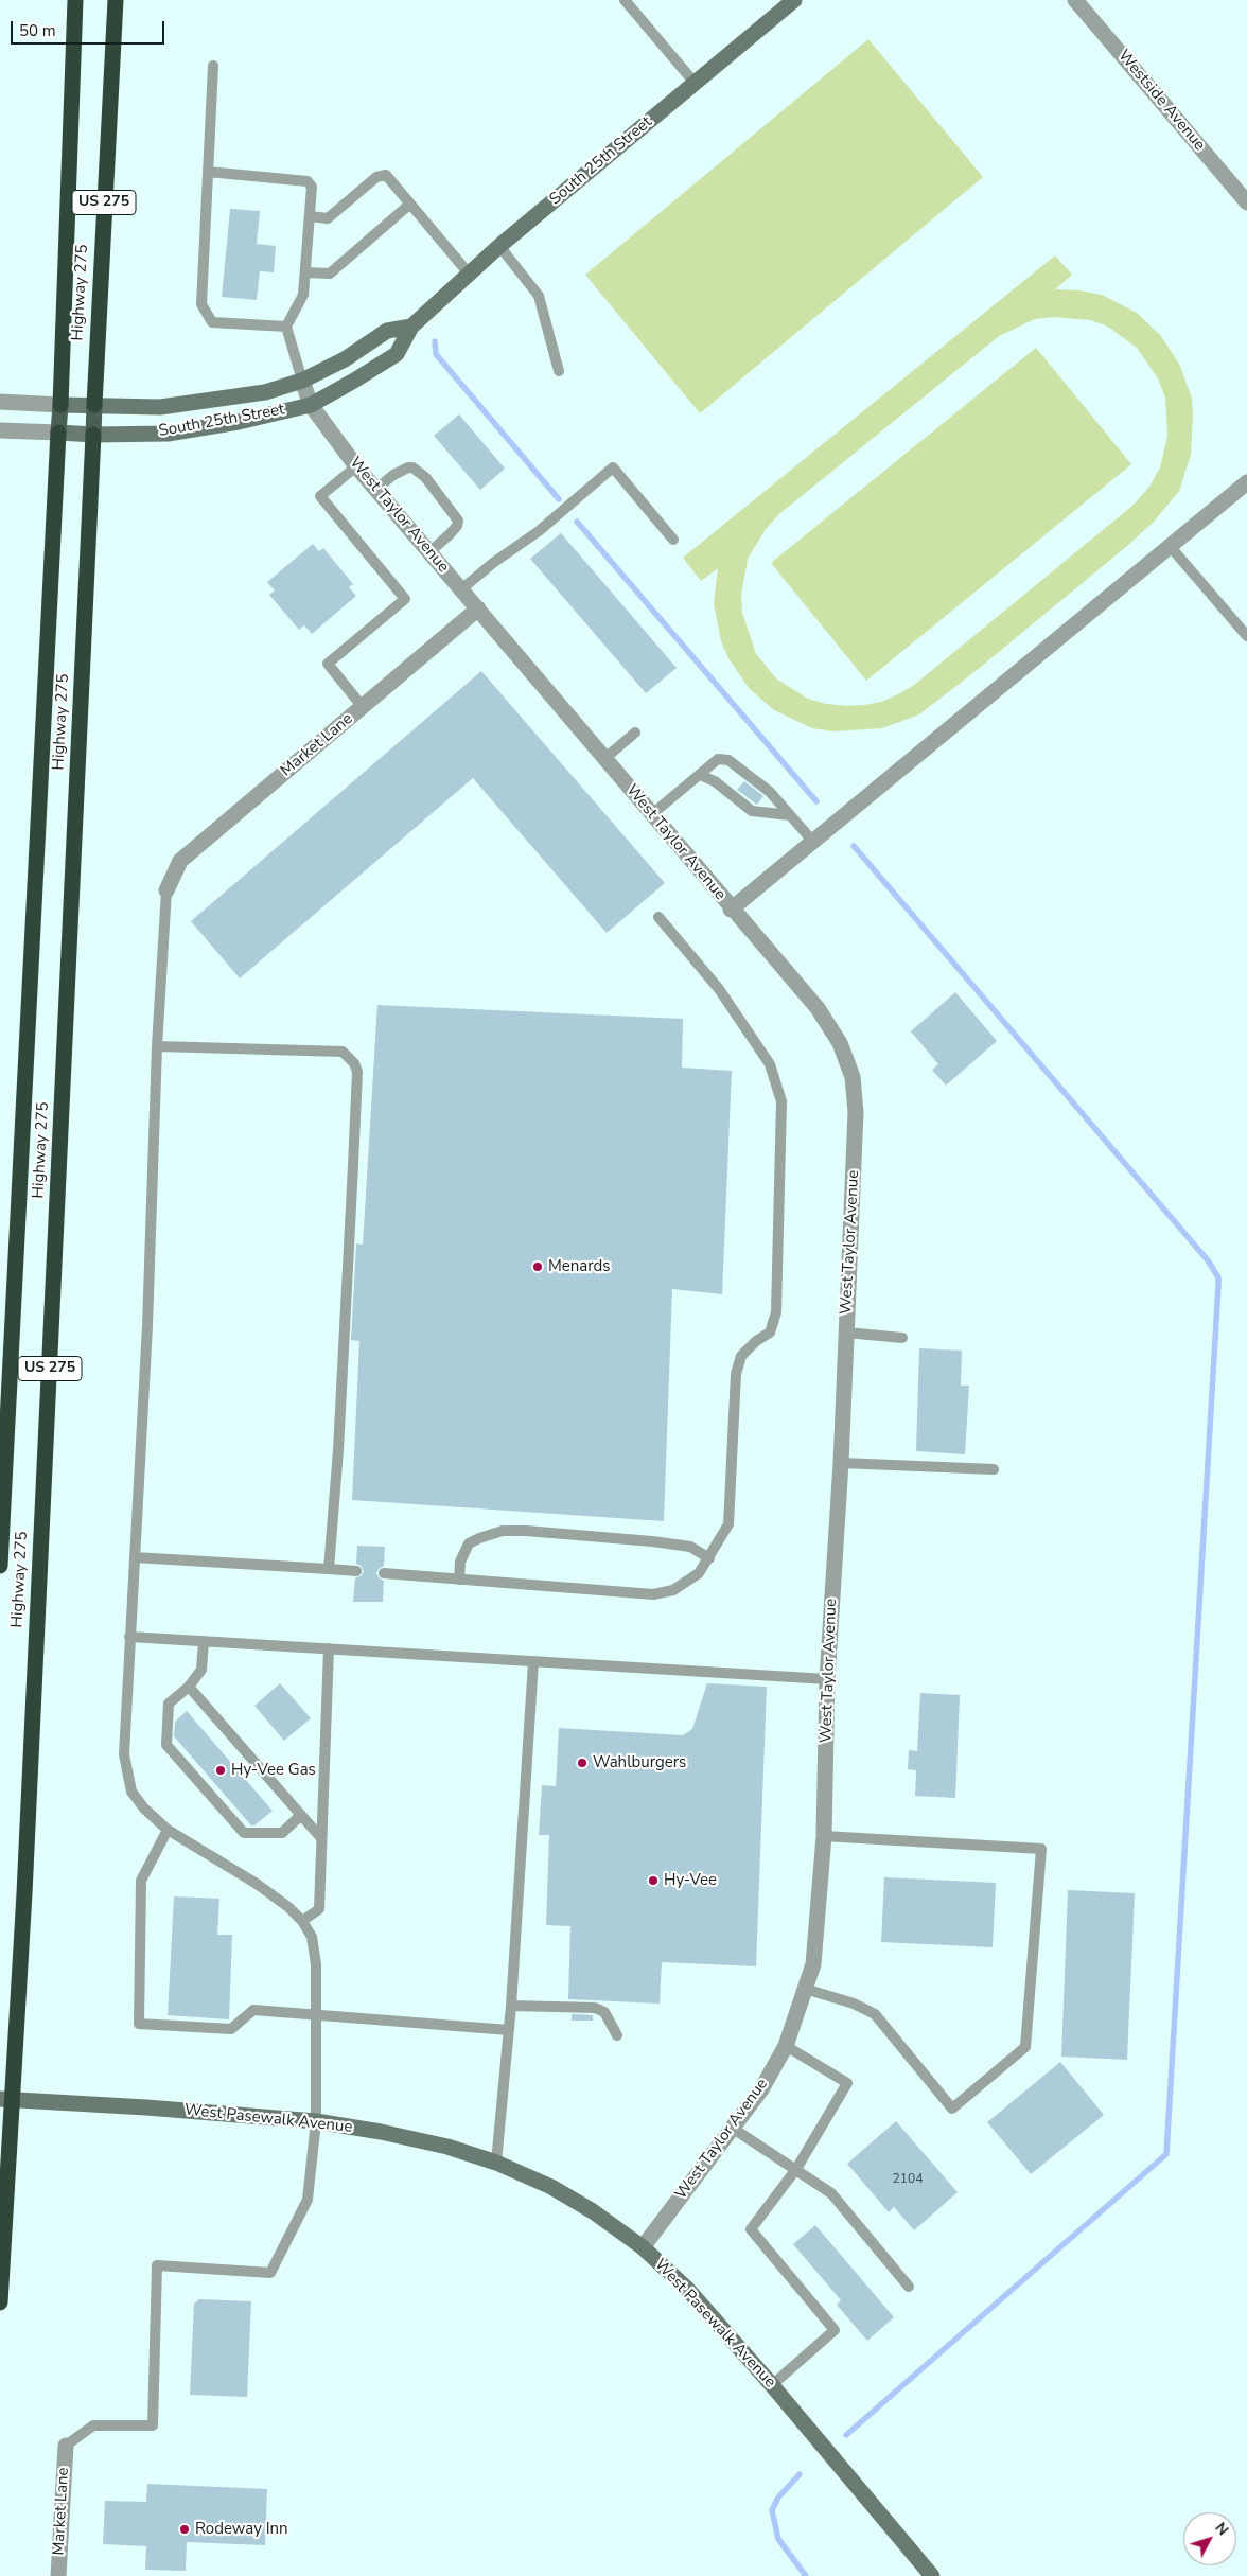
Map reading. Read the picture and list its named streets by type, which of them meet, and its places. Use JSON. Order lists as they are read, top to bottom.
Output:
{
  "streets": {
    "highway": ["US 275", "Highway 275"],
    "main road": ["South 25th Street", "West Pasewalk Avenue"],
    "street": ["Westside Avenue", "West Taylor Avenue", "Market Lane"]
  },
  "crossings": [
    ["South 25th Street", "Highway 275"],
    ["South 25th Street", "West Taylor Avenue"],
    ["Highway 275", "West Pasewalk Avenue"],
    ["West Taylor Avenue", "Market Lane"],
    ["West Taylor Avenue", "West Pasewalk Avenue"]
  ],
  "places": [
    "Menards",
    "Wahlburgers",
    "Hy-Vee Gas",
    "Hy-Vee",
    "Rodeway Inn"
  ],
  "house_numbers": ["2104"],
  "scale_bar": "50 m",
  "north": "top right"
}
